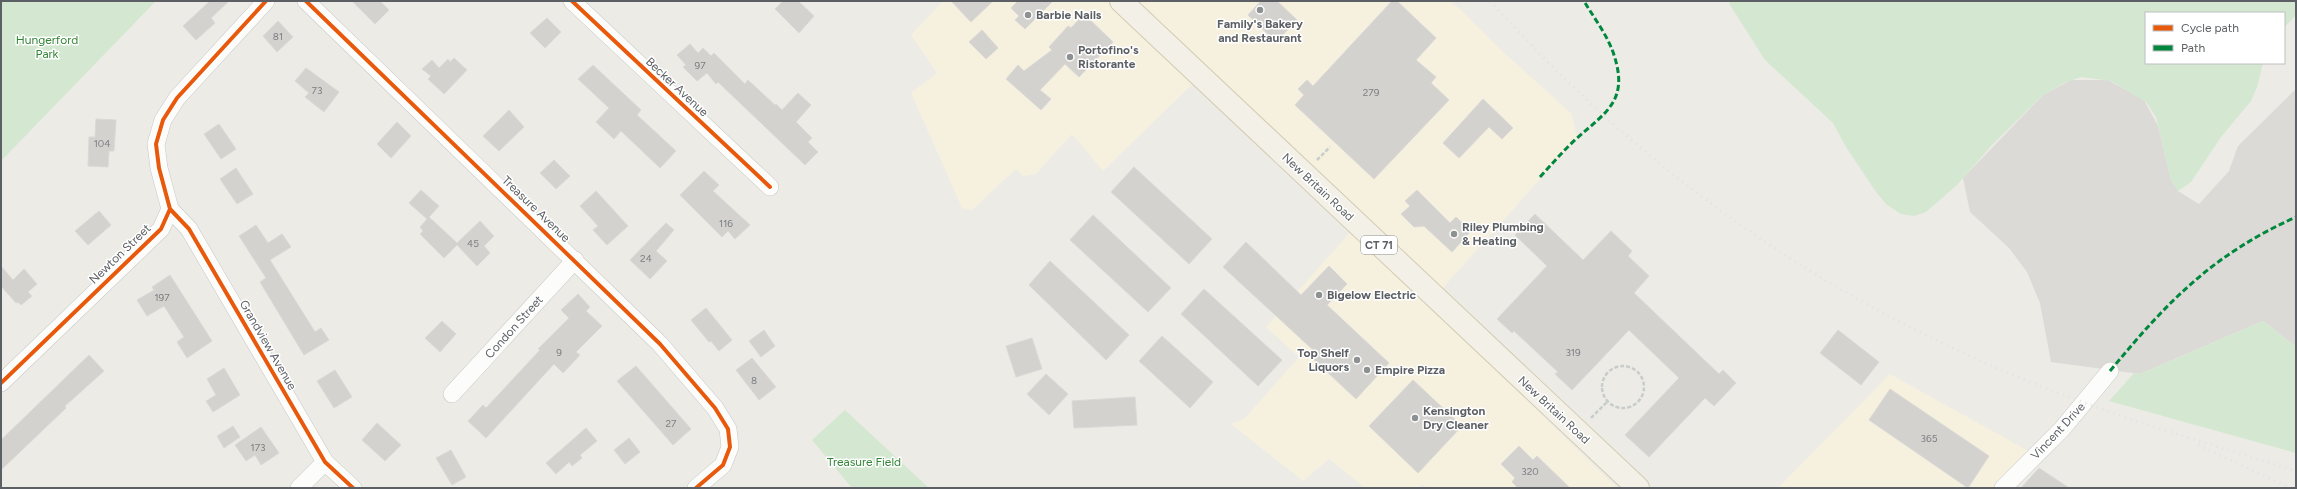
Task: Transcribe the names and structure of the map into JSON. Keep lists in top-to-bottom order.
{
  "streets": {
    "main road": ["New Britain Road", "CT 71"],
    "street": [
      "Becker Avenue",
      "Treasure Avenue",
      "Newton Street",
      "Condon Street",
      "Grandview Avenue",
      "Vincent Drive"
    ]
  },
  "crossings": [
    ["Treasure Avenue", "Condon Street"],
    ["Newton Street", "Grandview Avenue"]
  ],
  "parks": ["Hungerford Park", "Treasure Field"],
  "places": [
    "Family's Bakery and Restaurant",
    "Barbie Nails",
    "Portofino's Ristorante",
    "Riley Plumbing & Heating",
    "Bigelow Electric",
    "Top Shelf Liquors",
    "Empire Pizza",
    "Kensington Dry Cleaner"
  ],
  "house_numbers": [
    "81",
    "97",
    "73",
    "279",
    "104",
    "116",
    "45",
    "24",
    "197",
    "9",
    "319",
    "8",
    "27",
    "365",
    "173",
    "320"
  ],
  "legend": ["Cycle path", "Path"]
}
